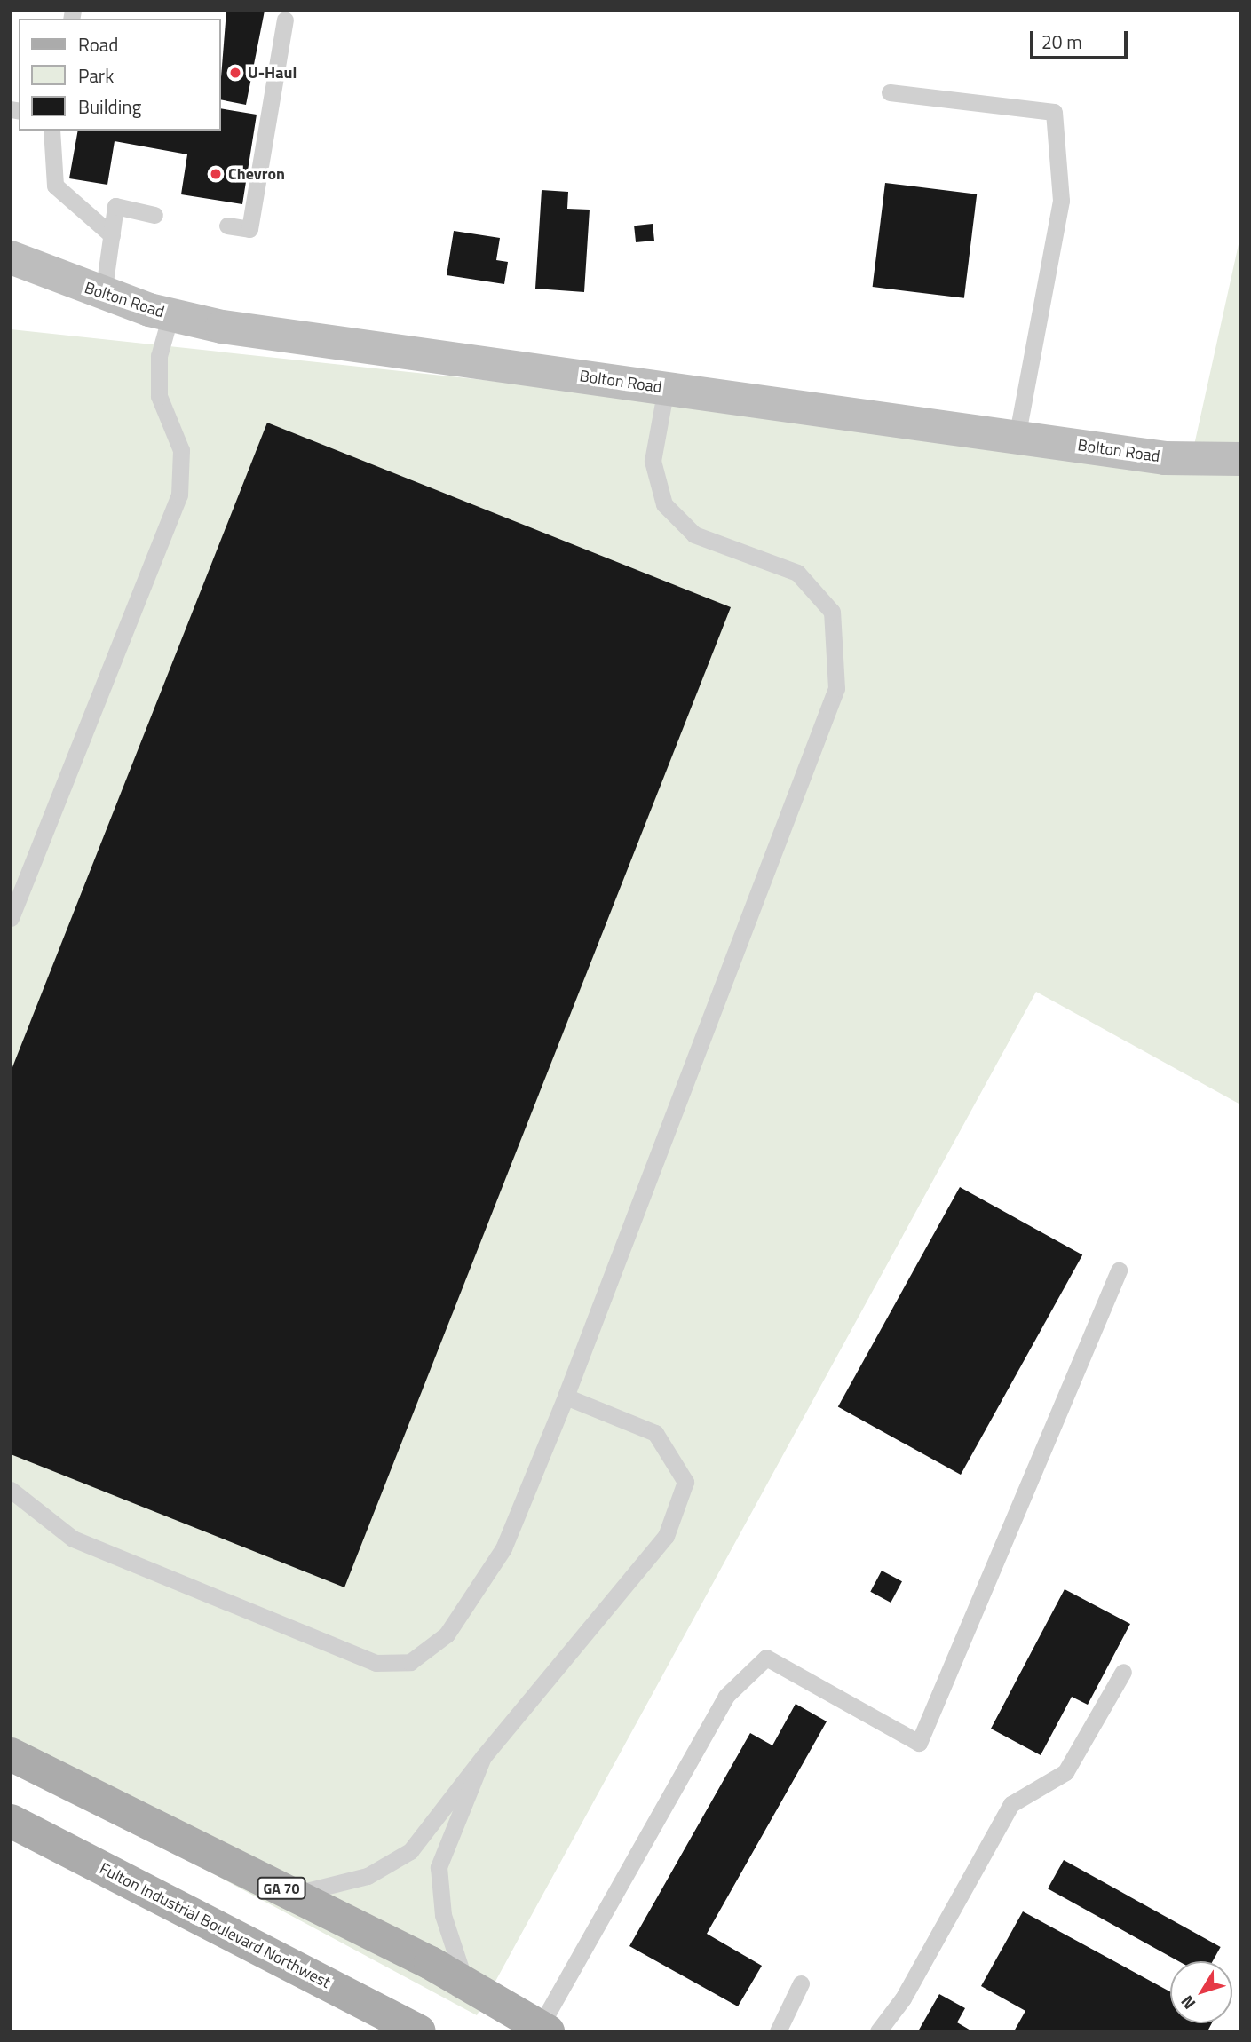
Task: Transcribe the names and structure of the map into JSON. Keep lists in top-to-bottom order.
{
  "streets": {
    "main road": ["GA 70", "Fulton Industrial Boulevard Northwest"],
    "street": ["Bolton Road"]
  },
  "places": ["U-Haul", "Chevron"],
  "legend": ["Road", "Park", "Building"],
  "scale_bar": "20 m",
  "north": "bottom left"
}
